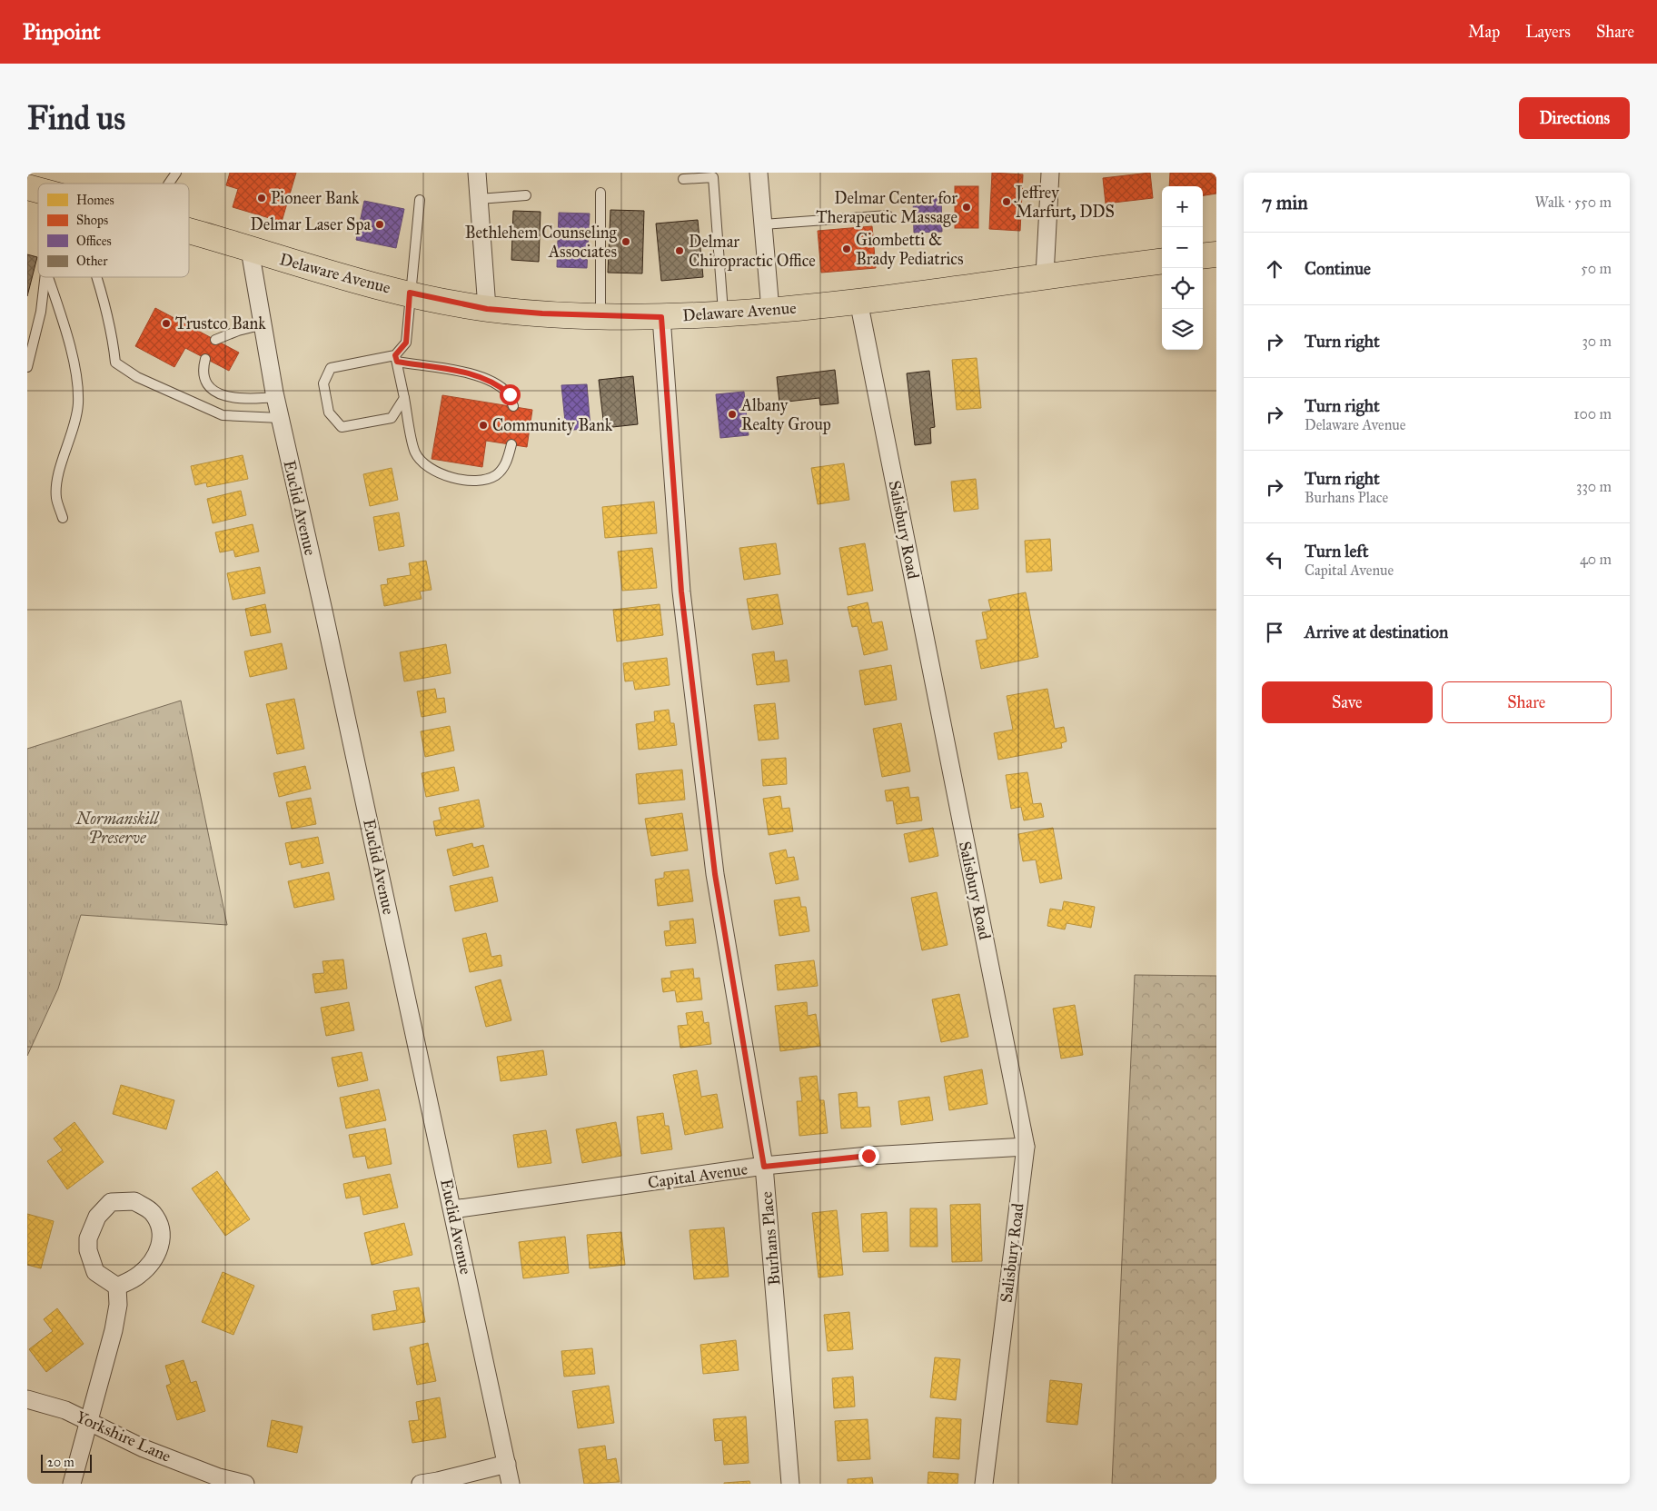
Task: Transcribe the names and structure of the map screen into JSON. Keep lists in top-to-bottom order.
{
  "streets": {
    "main road": ["Delaware Avenue"],
    "street": [
      "Euclid Avenue",
      "Salisbury Road",
      "Capital Avenue",
      "Burhans Place",
      "Yorkshire Lane"
    ]
  },
  "crossings": [
    ["Delaware Avenue", "Euclid Avenue"],
    ["Delaware Avenue", "Salisbury Road"],
    ["Delaware Avenue", "Burhans Place"],
    ["Euclid Avenue", "Capital Avenue"],
    ["Salisbury Road", "Capital Avenue"],
    ["Capital Avenue", "Burhans Place"]
  ],
  "parks": ["Normanskill Preserve"],
  "places": [
    "Pioneer Bank",
    "Jeffrey Marfurt, DDS",
    "Delmar Center for Therapeutic Massage",
    "Delmar Laser Spa",
    "Bethlehem Counseling Associates",
    "Giombetti & Brady Pediatrics",
    "Delmar Chiropractic Office",
    "Trustco Bank",
    "Albany Realty Group",
    "Community Bank"
  ],
  "legend": [
    "Homes",
    "Shops",
    "Offices",
    "Other"
  ],
  "scale_bar": "20 m",
  "page": {
    "header": "Pinpoint",
    "nav": ["Map", "Layers", "Share"],
    "buttons": [
      "Directions",
      ["Save", "Share"]
    ],
    "title": "Find us",
    "heading": ["7 min", "Walk · 550 m"],
    "map_buttons": ["+", "−"],
    "list": [
      ["Continue", "50 m"],
      ["Turn right", "30 m"],
      ["Turn right", "Delaware Avenue", "100 m"],
      ["Turn right", "Burhans Place", "330 m"],
      ["Turn left", "Capital Avenue", "40 m"],
      "Arrive at destination"
    ],
    "scale": "20 m"
  }
}
